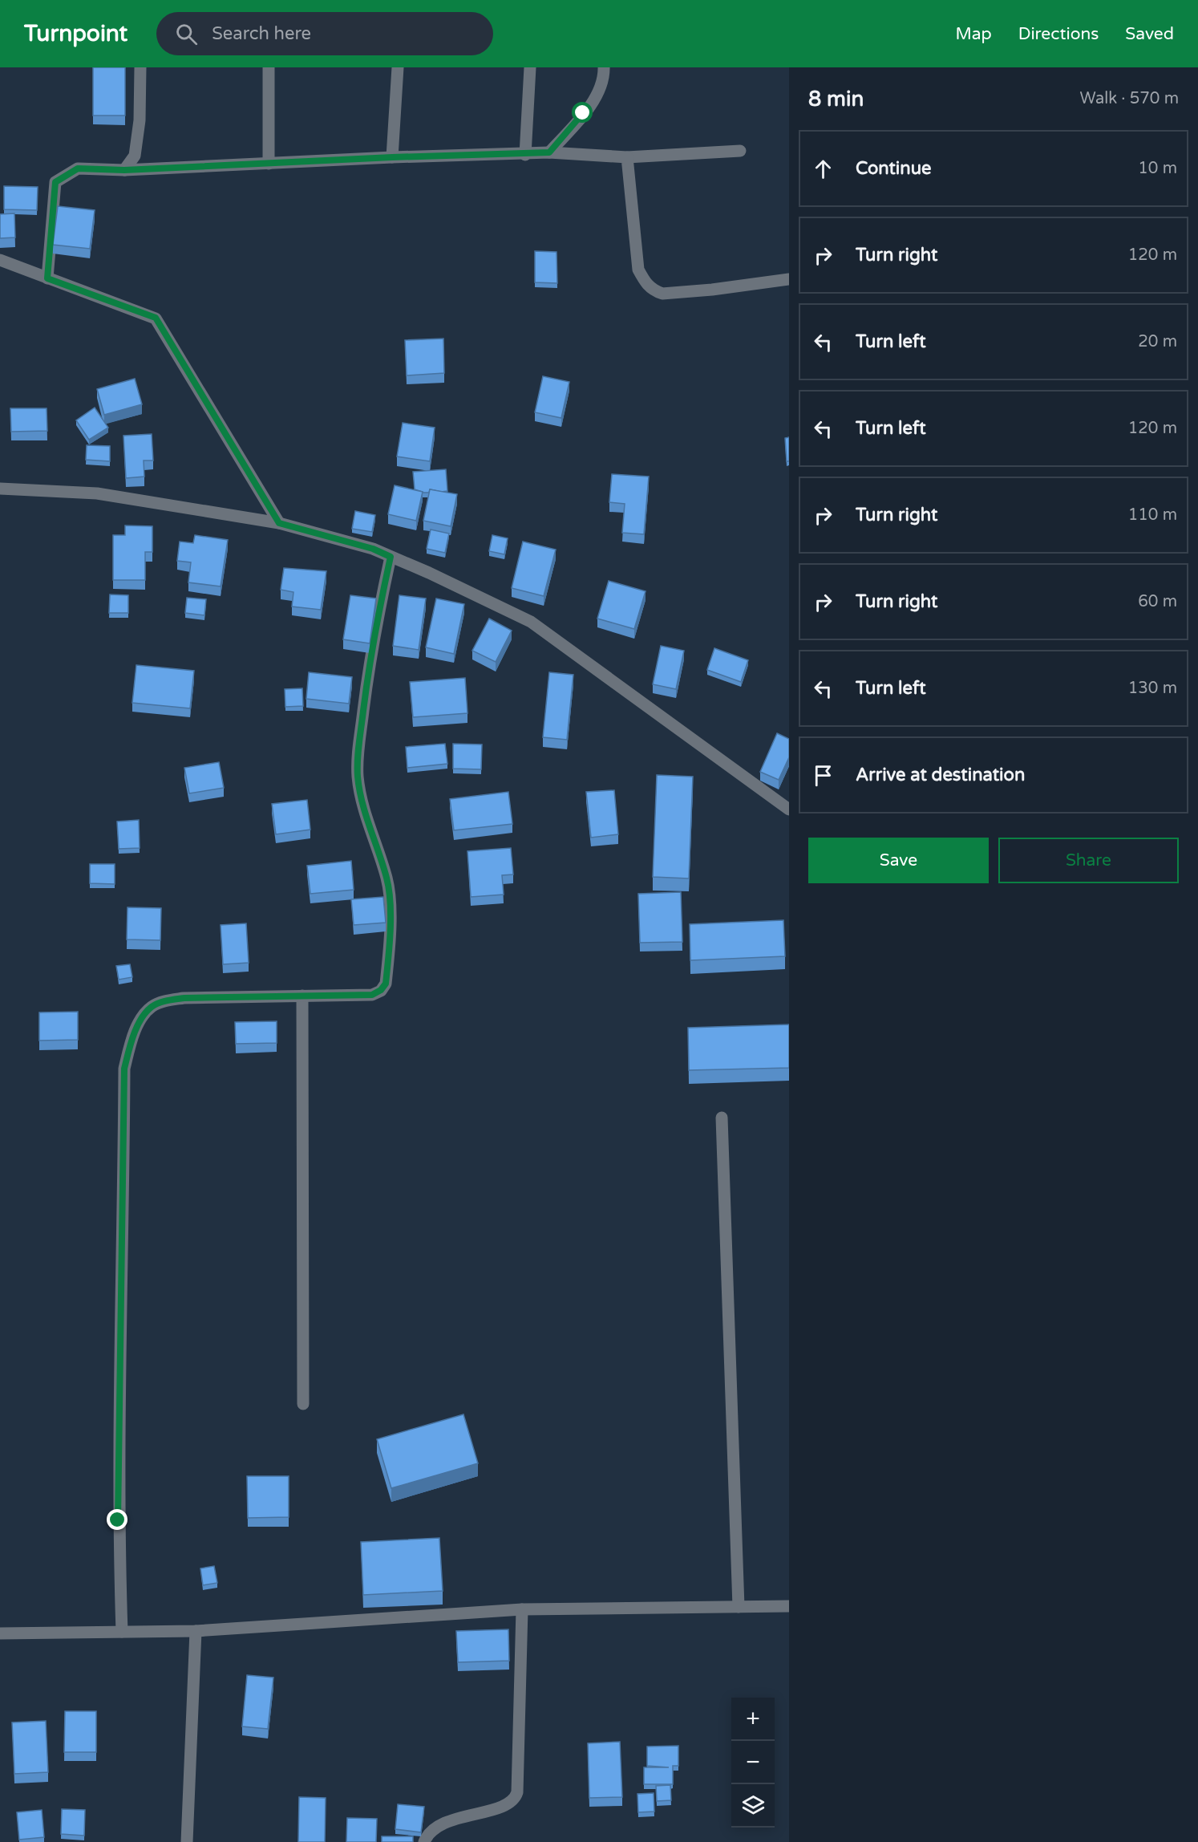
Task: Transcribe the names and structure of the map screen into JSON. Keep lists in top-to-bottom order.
{
  "page": {
    "header": "Turnpoint",
    "search": "Search here",
    "nav": ["Map", "Directions", "Saved"],
    "heading": ["8 min", "Walk · 570 m"],
    "list": [
      ["Continue", "10 m"],
      ["Turn right", "120 m"],
      ["Turn left", "20 m"],
      ["Turn left", "120 m"],
      ["Turn right", "110 m"],
      ["Turn right", "60 m"],
      ["Turn left", "130 m"],
      "Arrive at destination"
    ],
    "buttons": ["Save", "Share"],
    "map_buttons": ["+", "−"]
  }
}
